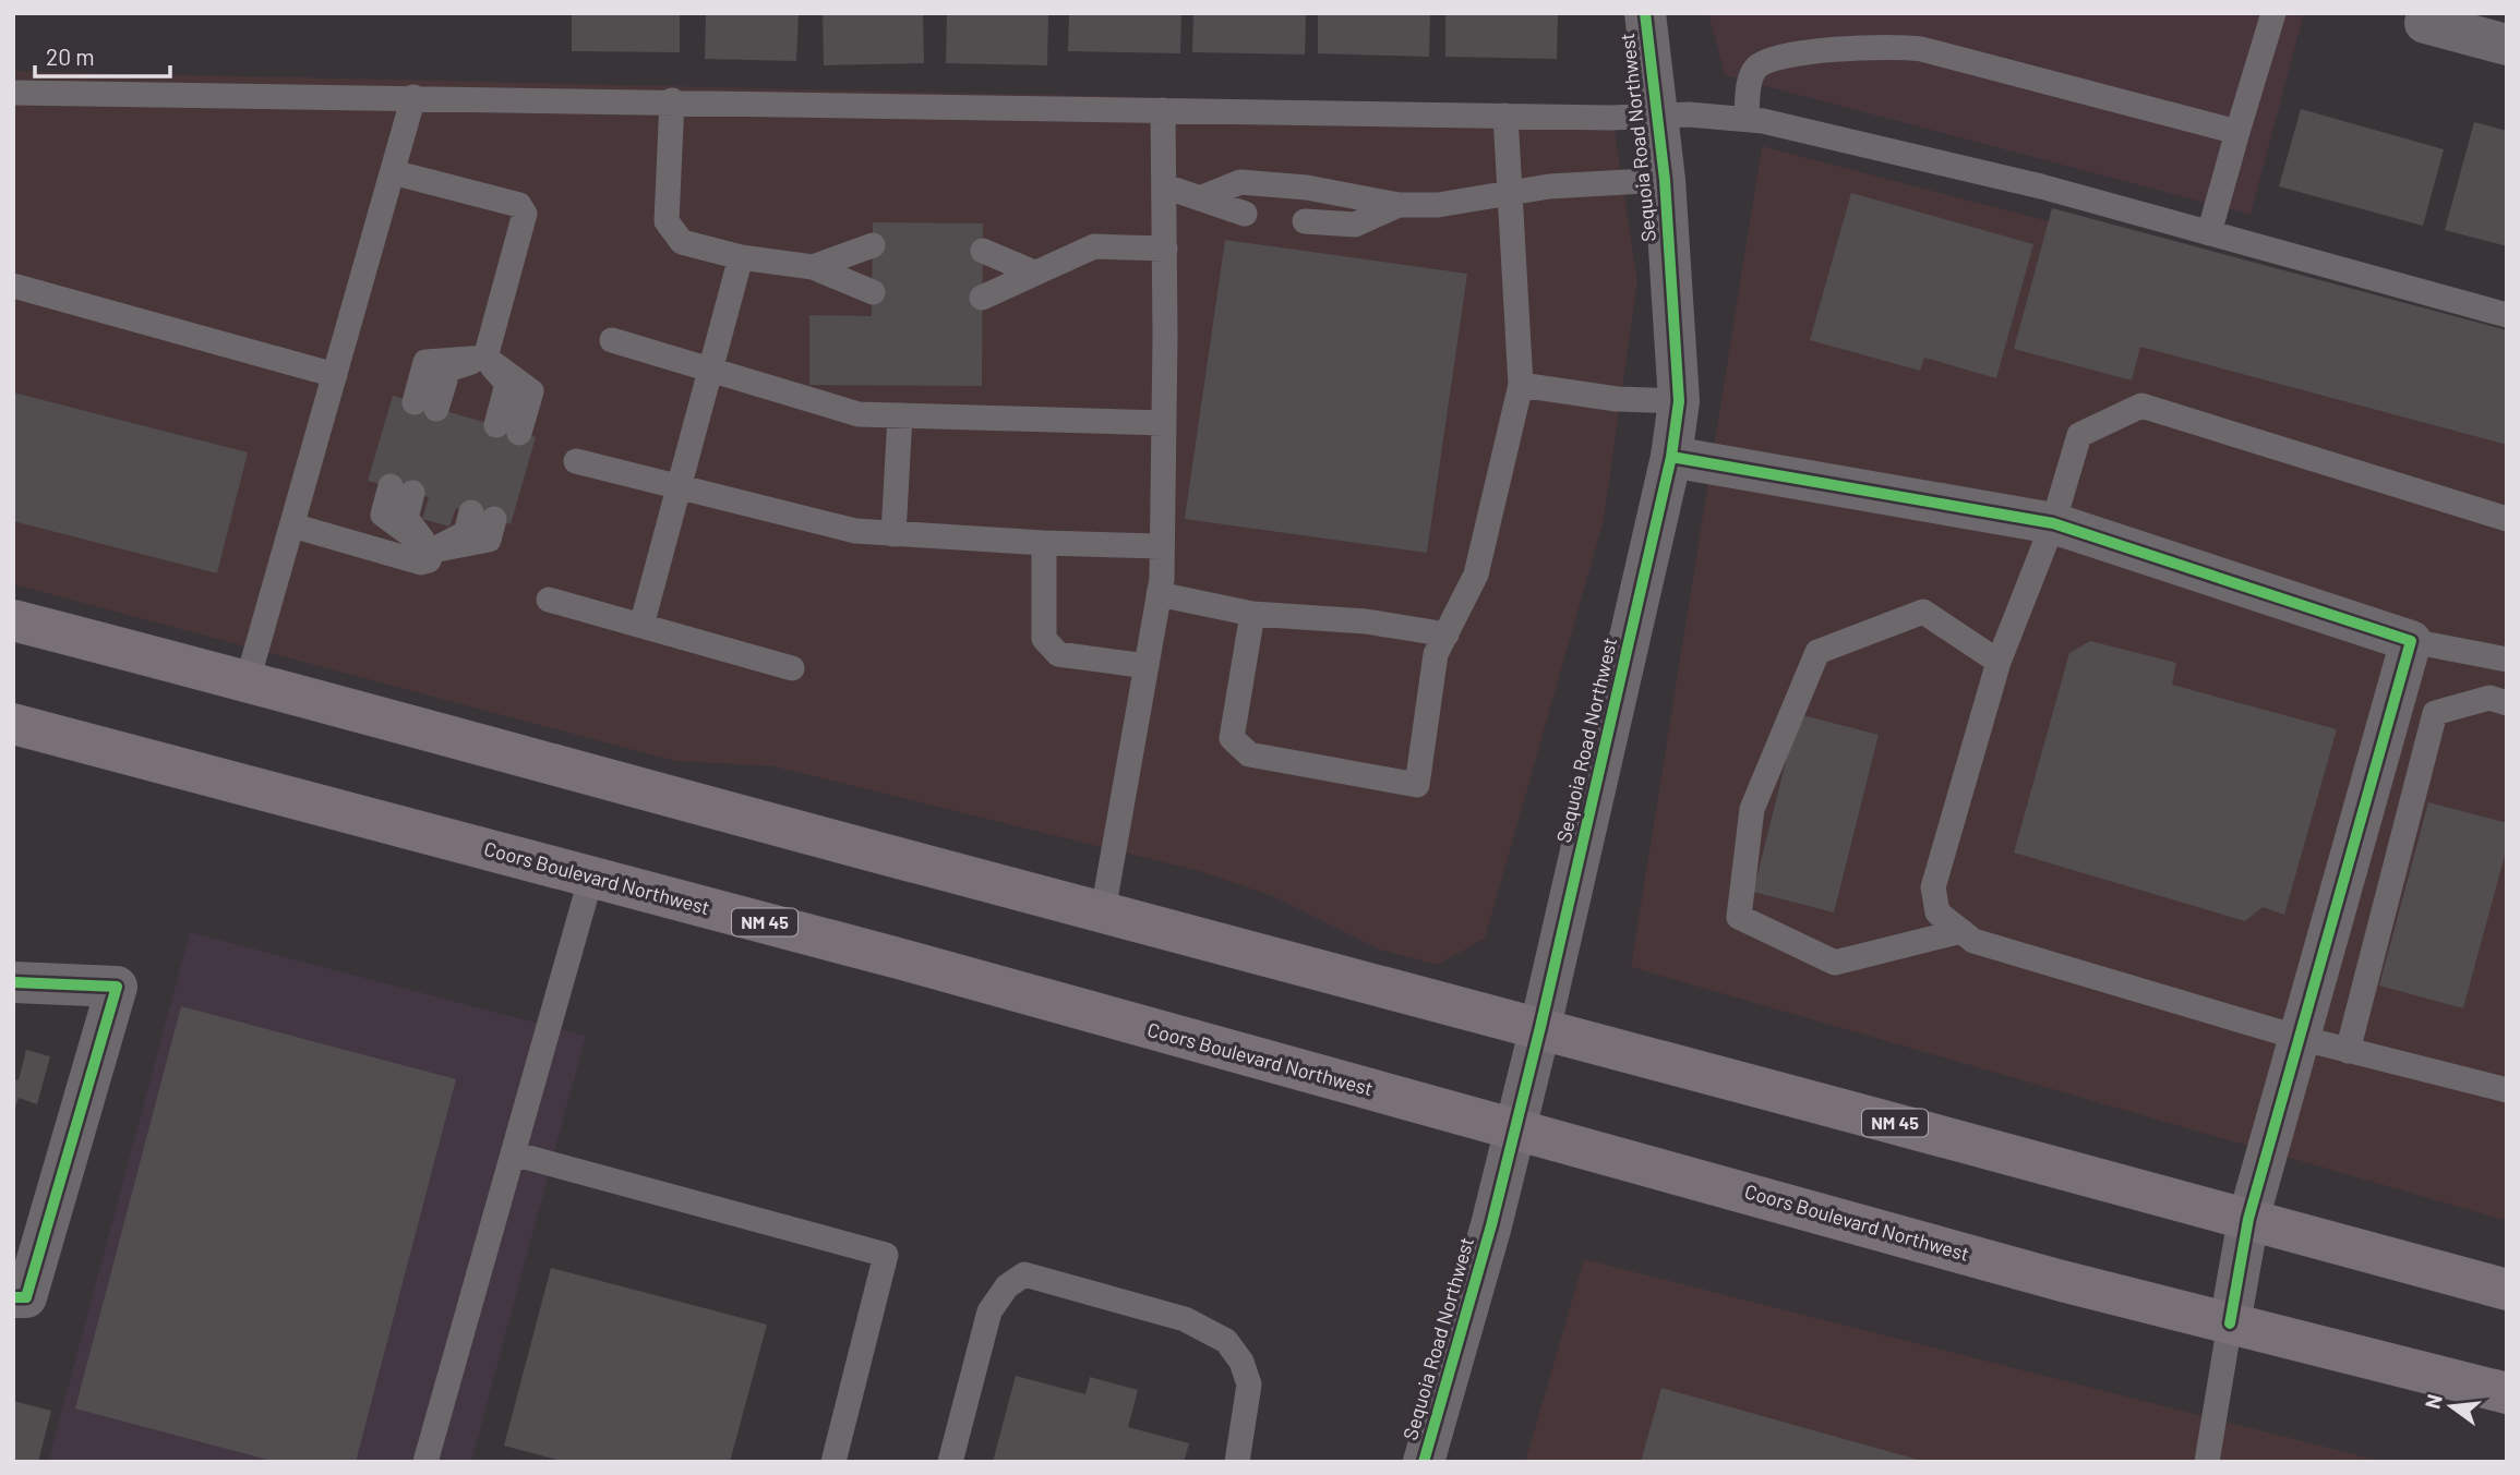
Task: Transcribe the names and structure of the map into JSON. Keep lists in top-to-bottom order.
{
  "streets": {
    "main road": ["Coors Boulevard Northwest", "NM 45"],
    "street": ["Sequoia Road Northwest"]
  },
  "crossings": [
    ["Sequoia Road Northwest", "Coors Boulevard Northwest"],
    ["Sequoia Road Northwest", "NM 45"]
  ],
  "scale_bar": "20 m",
  "north": "left"
}
